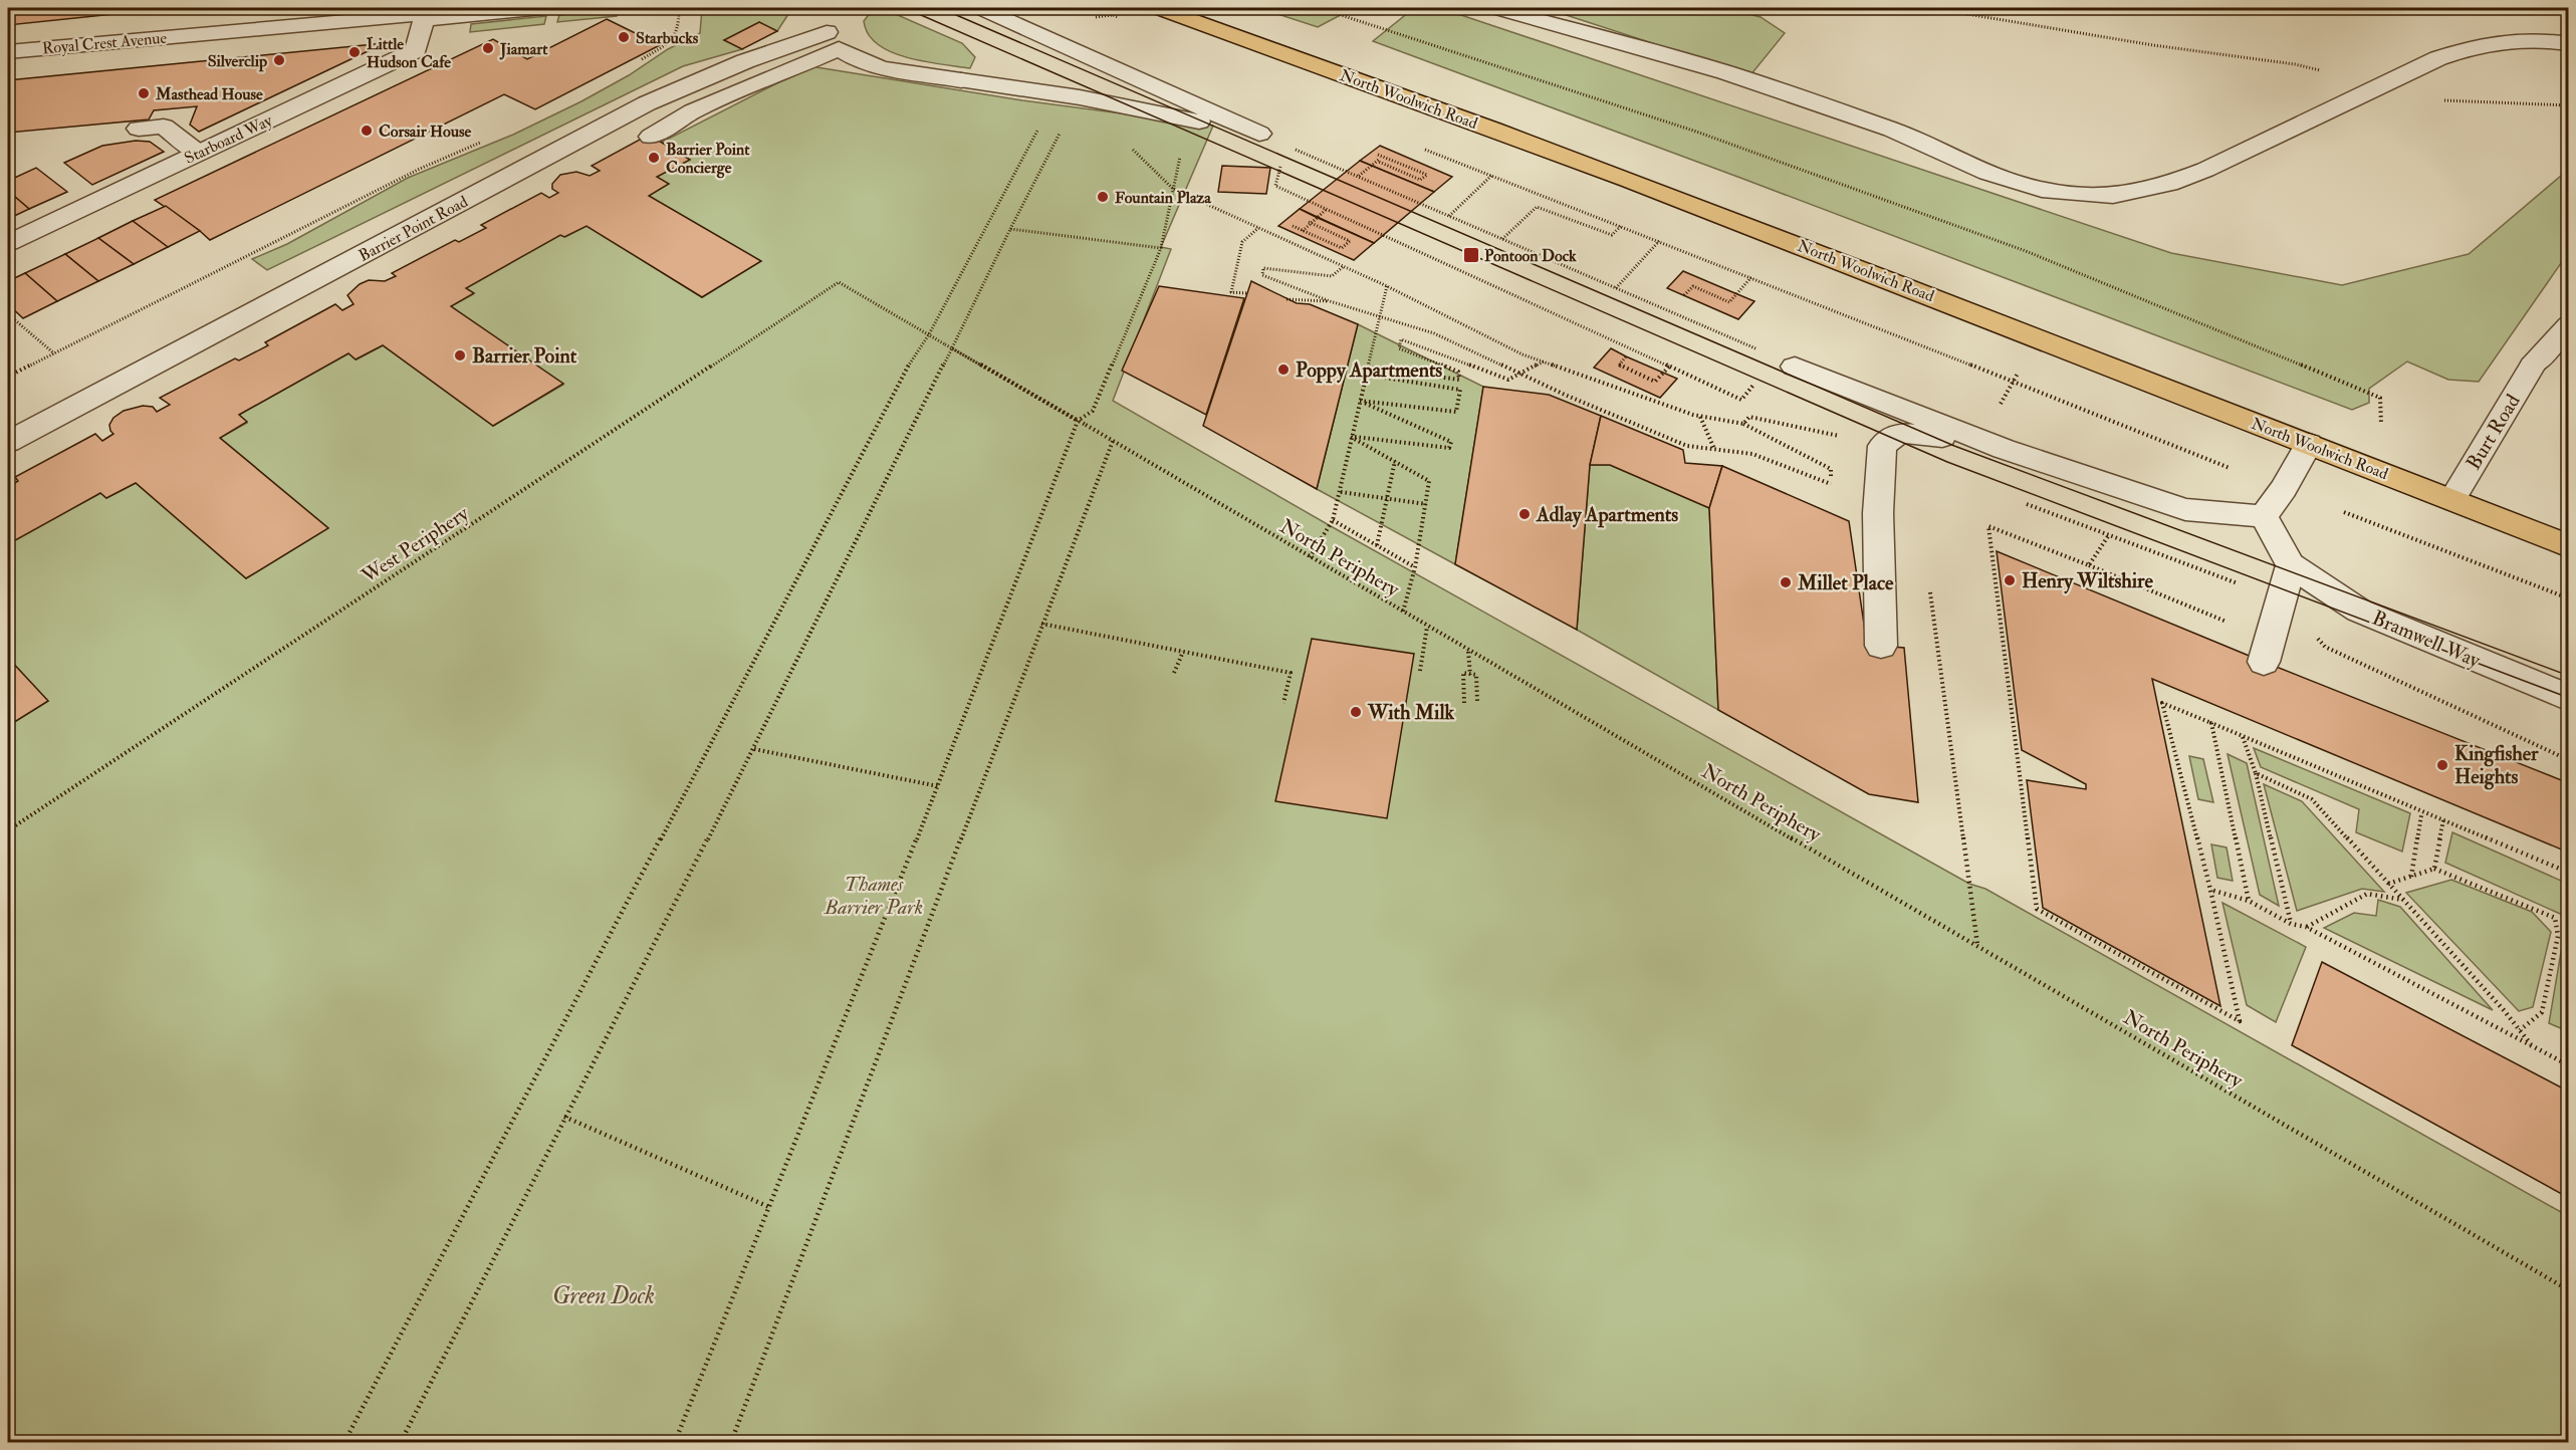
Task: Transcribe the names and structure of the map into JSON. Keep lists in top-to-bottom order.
{
  "streets": {
    "main road": ["North Woolwich Road"],
    "street": [
      "Royal Crest Avenue",
      "Starboard Way",
      "Barrier Point Road",
      "Burt Road",
      "Bramwell Way"
    ],
    "path": ["West Periphery", "North Periphery"]
  },
  "crossings": [
    ["Royal Crest Avenue", "Starboard Way"],
    ["North Woolwich Road", "Burt Road"],
    ["West Periphery", "North Periphery"]
  ],
  "parks": ["Thames Barrier Park", "Green Dock"],
  "places": {
    "other": [
      "Starbucks",
      "Jiamart",
      "Little Hudson Cafe",
      "Silverclip",
      "Masthead House",
      "Corsair House",
      "Barrier Point Concierge",
      "Fountain Plaza",
      "Barrier Point",
      "Poppy Apartments",
      "Adlay Apartments",
      "Henry Wiltshire",
      "Millet Place",
      "With Milk",
      "Kingfisher Heights"
    ],
    "transit": ["Pontoon Dock"]
  }
}
